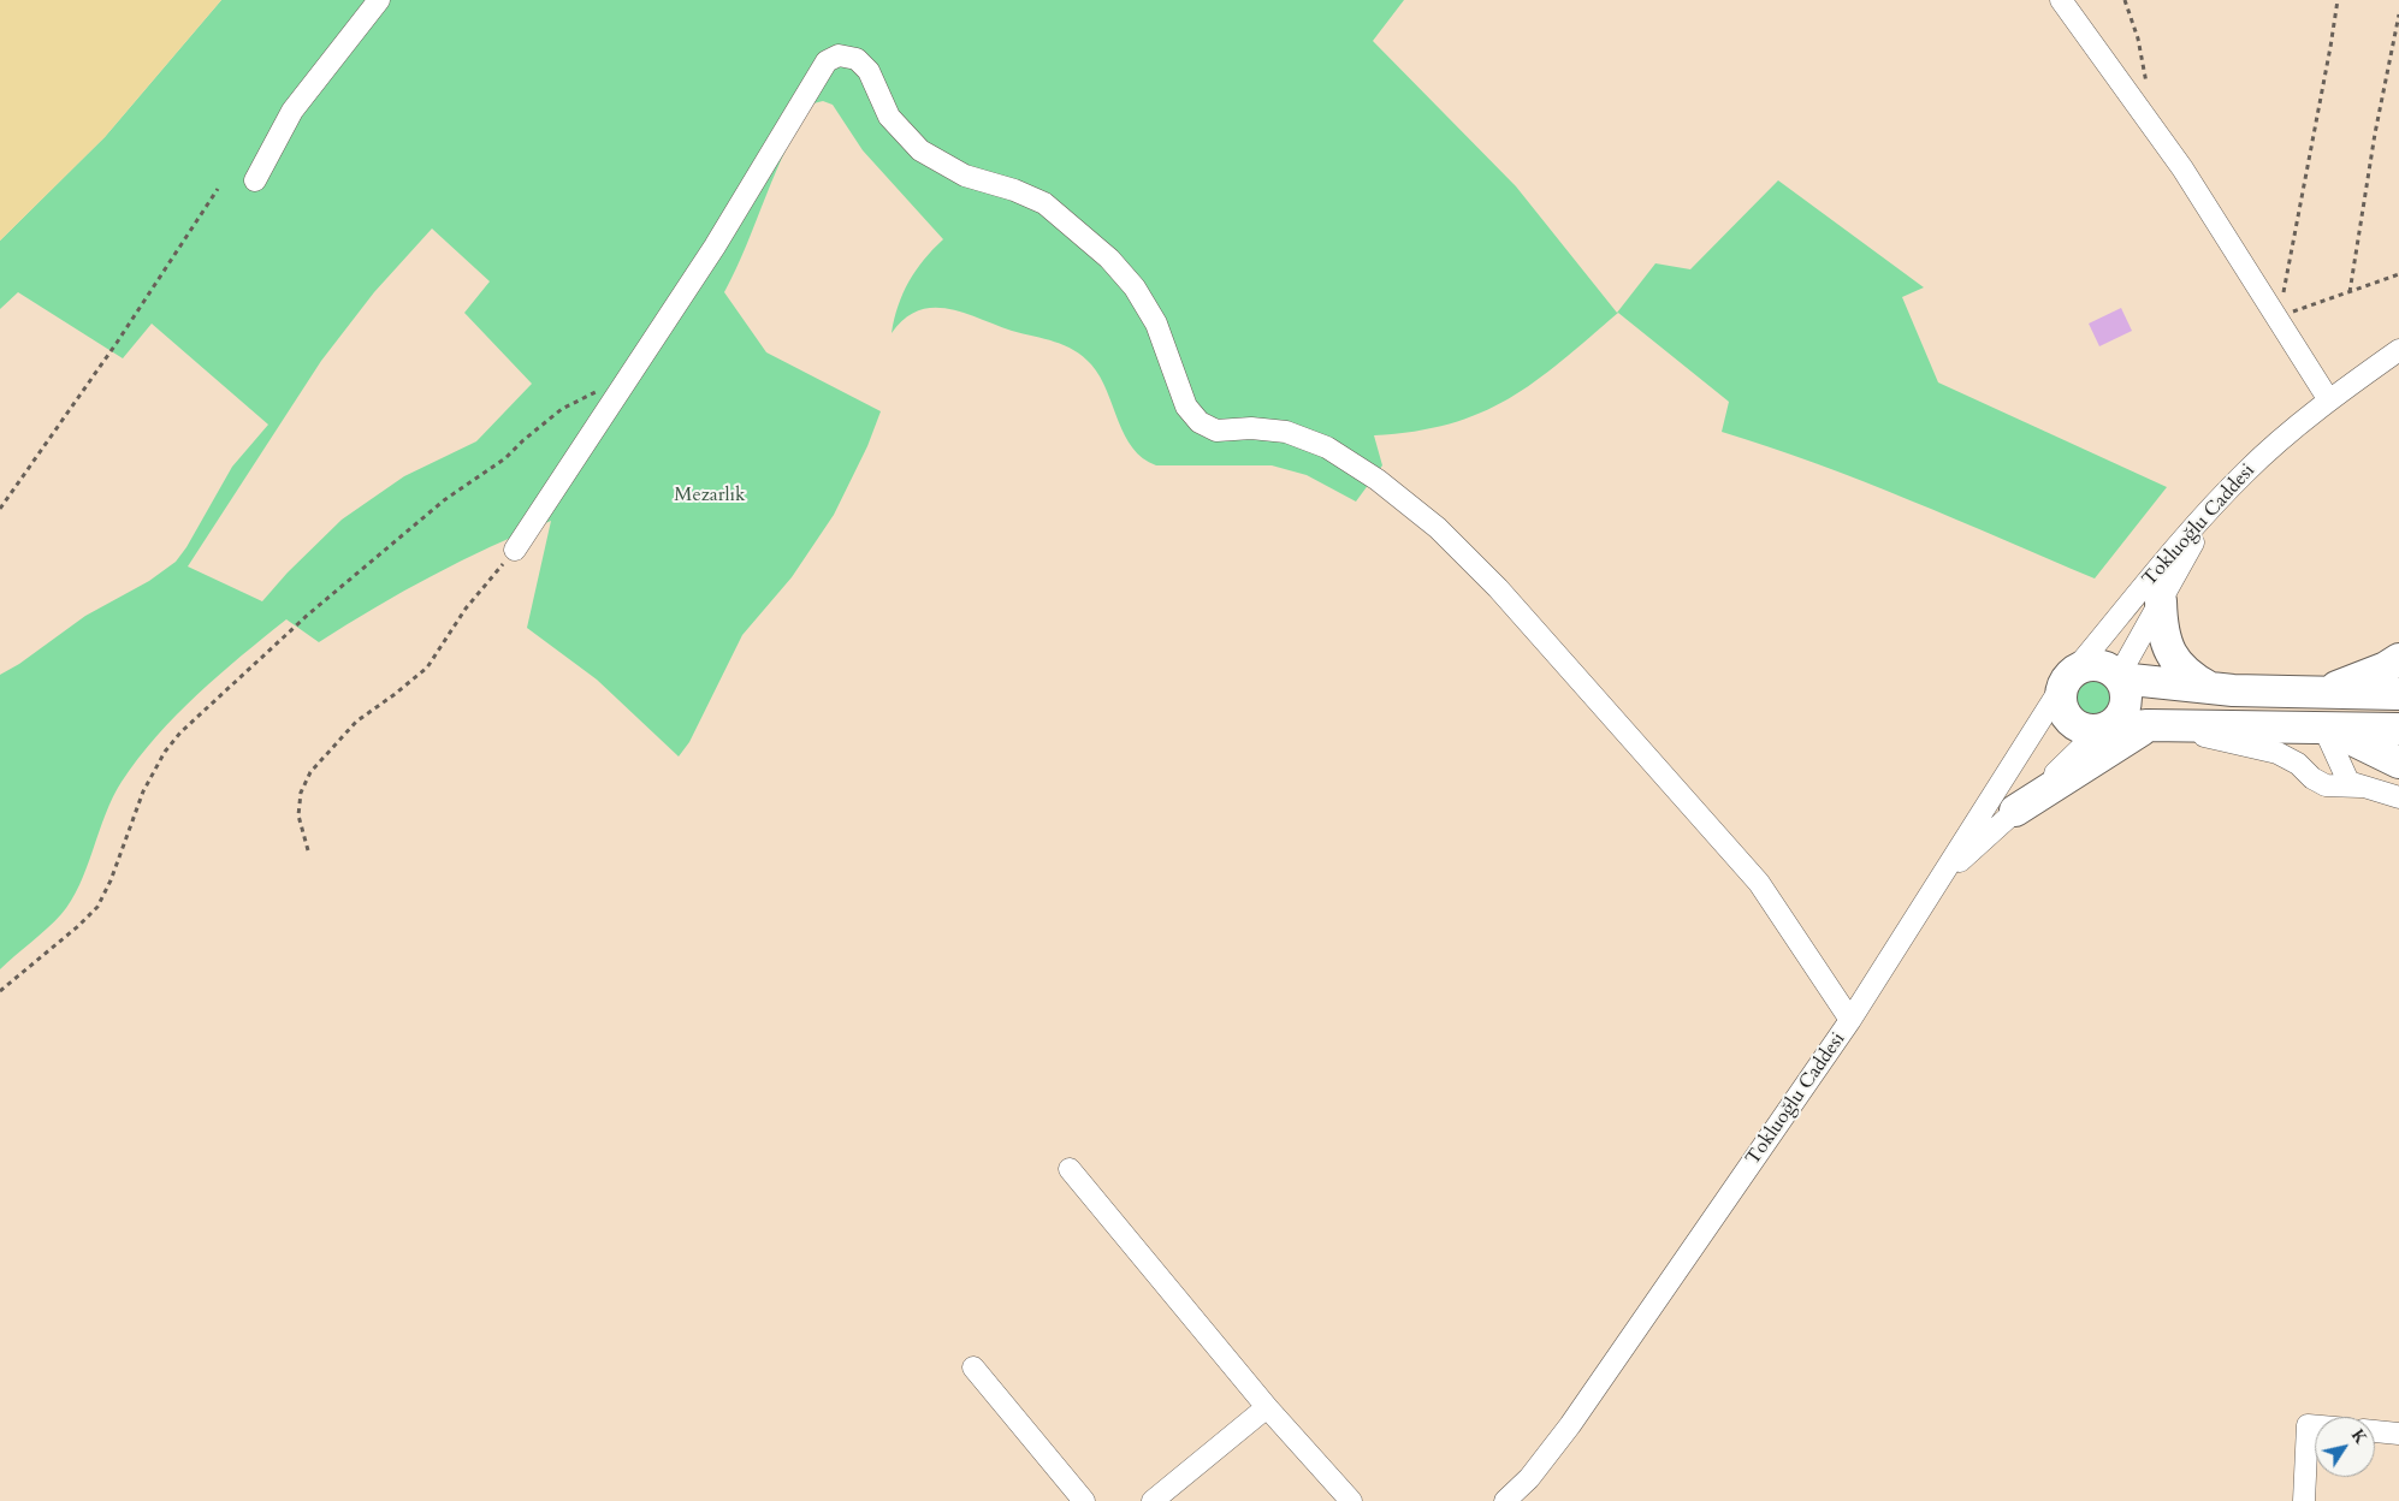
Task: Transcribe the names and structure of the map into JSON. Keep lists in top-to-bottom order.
{
  "streets": {
    "street": ["Tokluoğlu Caddesi"]
  },
  "parks": ["Mezarlık"],
  "north": "top right"
}
